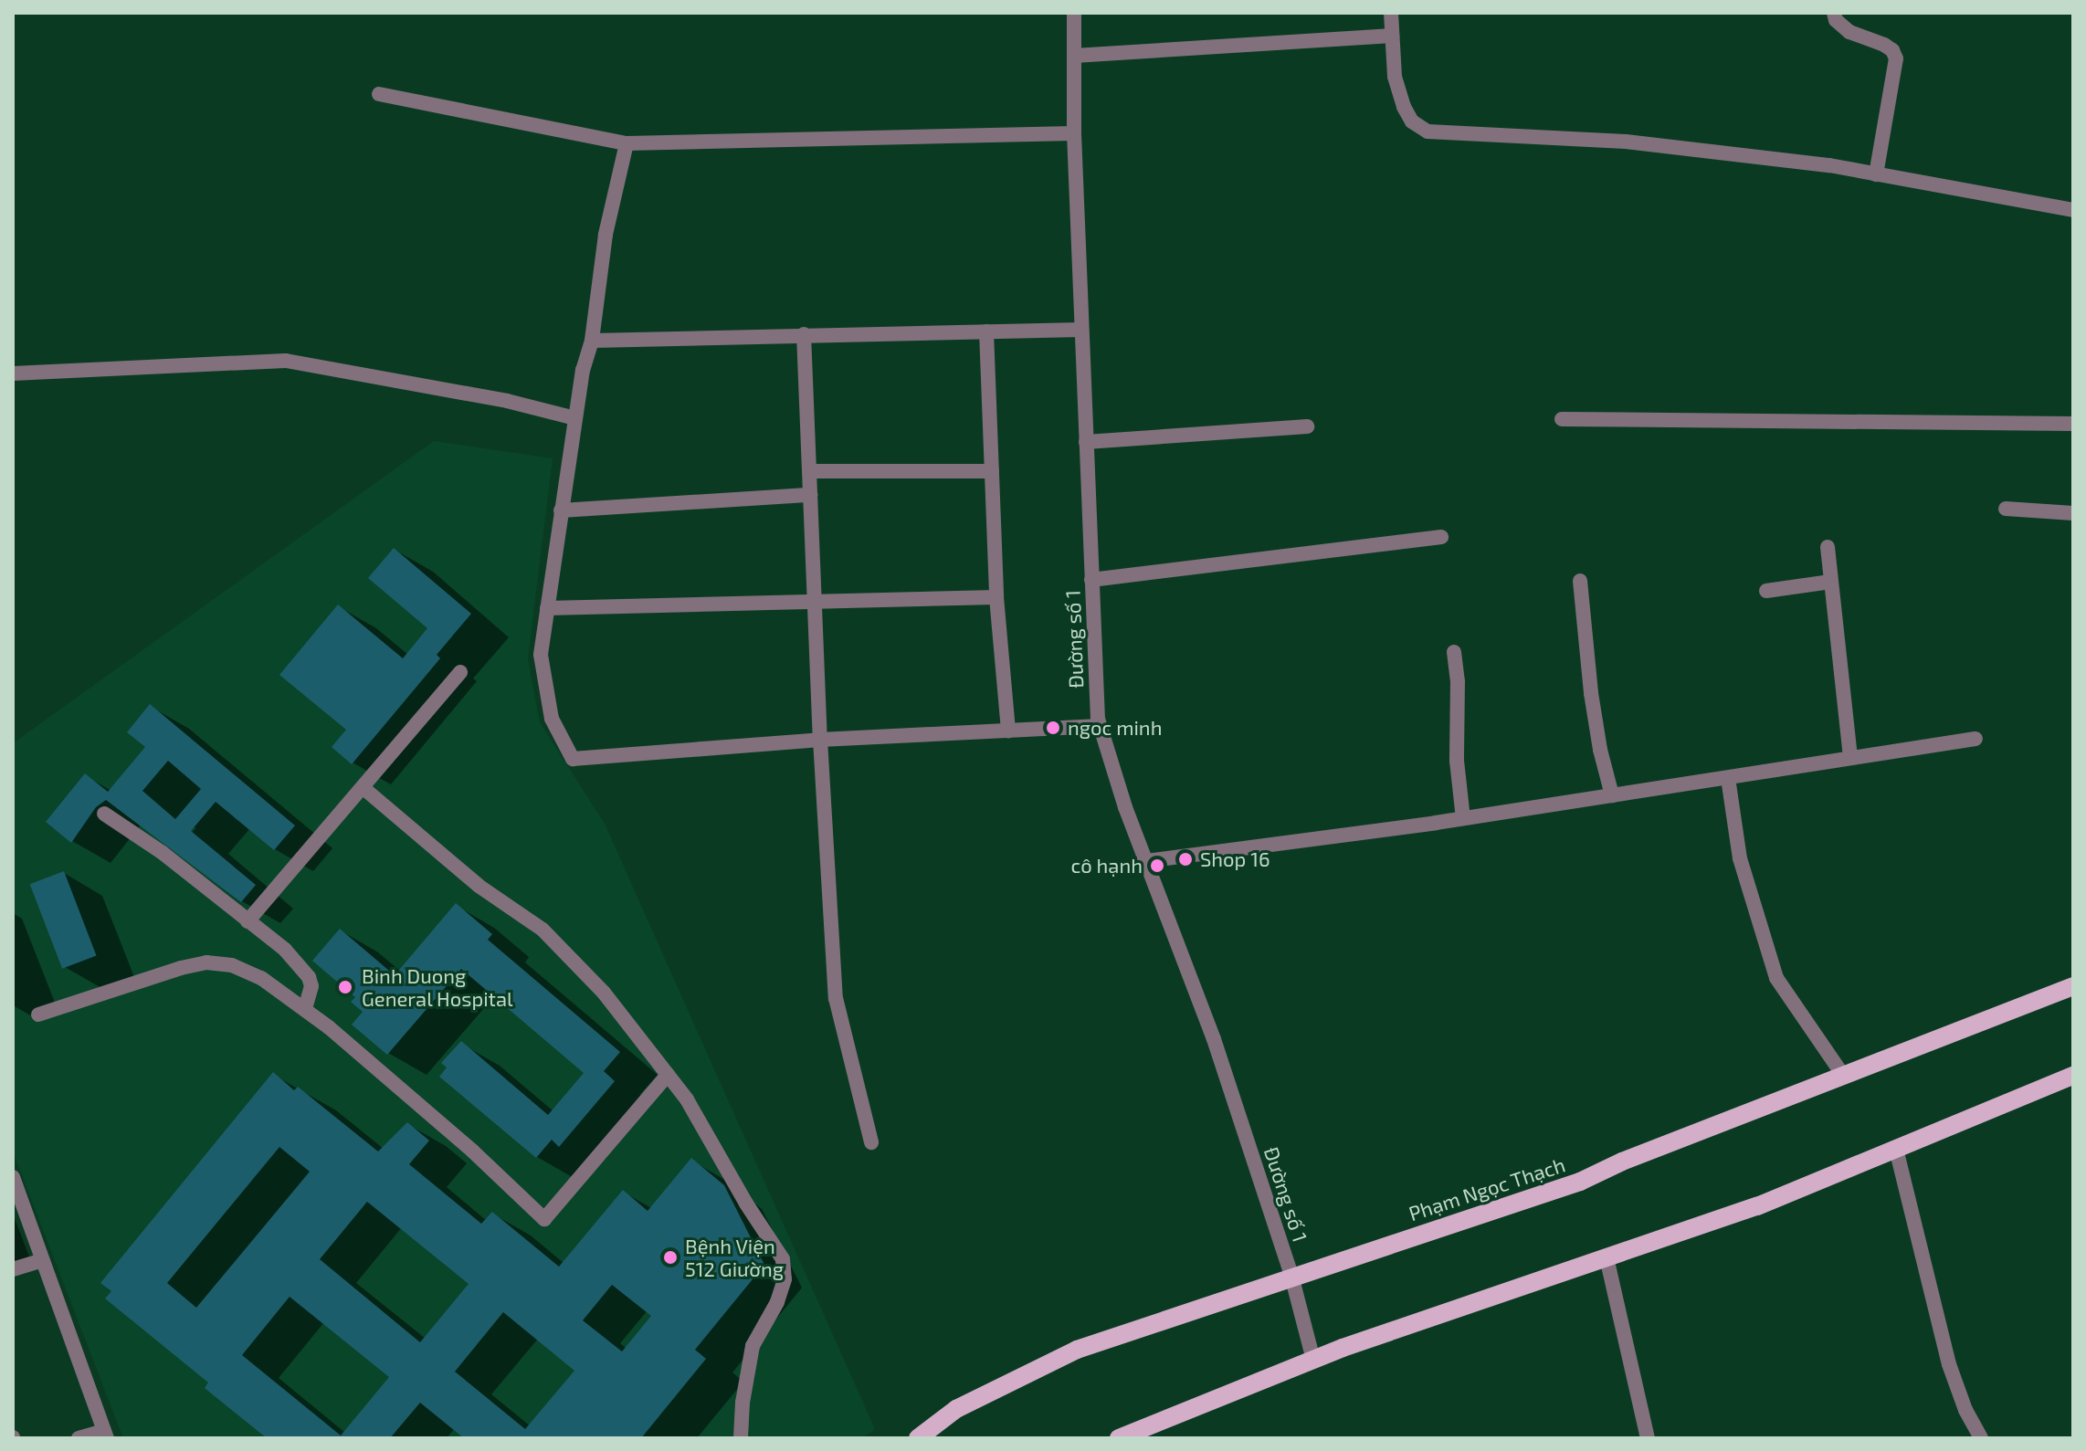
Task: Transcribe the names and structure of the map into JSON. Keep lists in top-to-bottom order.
{
  "streets": {
    "main road": ["Phạm Ngọc Thạch"],
    "street": ["Đường số 1"]
  },
  "crossings": [
    ["Đường số 1", "Phạm Ngọc Thạch"]
  ],
  "places": [
    "ngoc minh",
    "Shop 16",
    "cô hạnh",
    "Binh Duong General Hospital",
    "Bệnh Viện 512 Giường"
  ]
}
